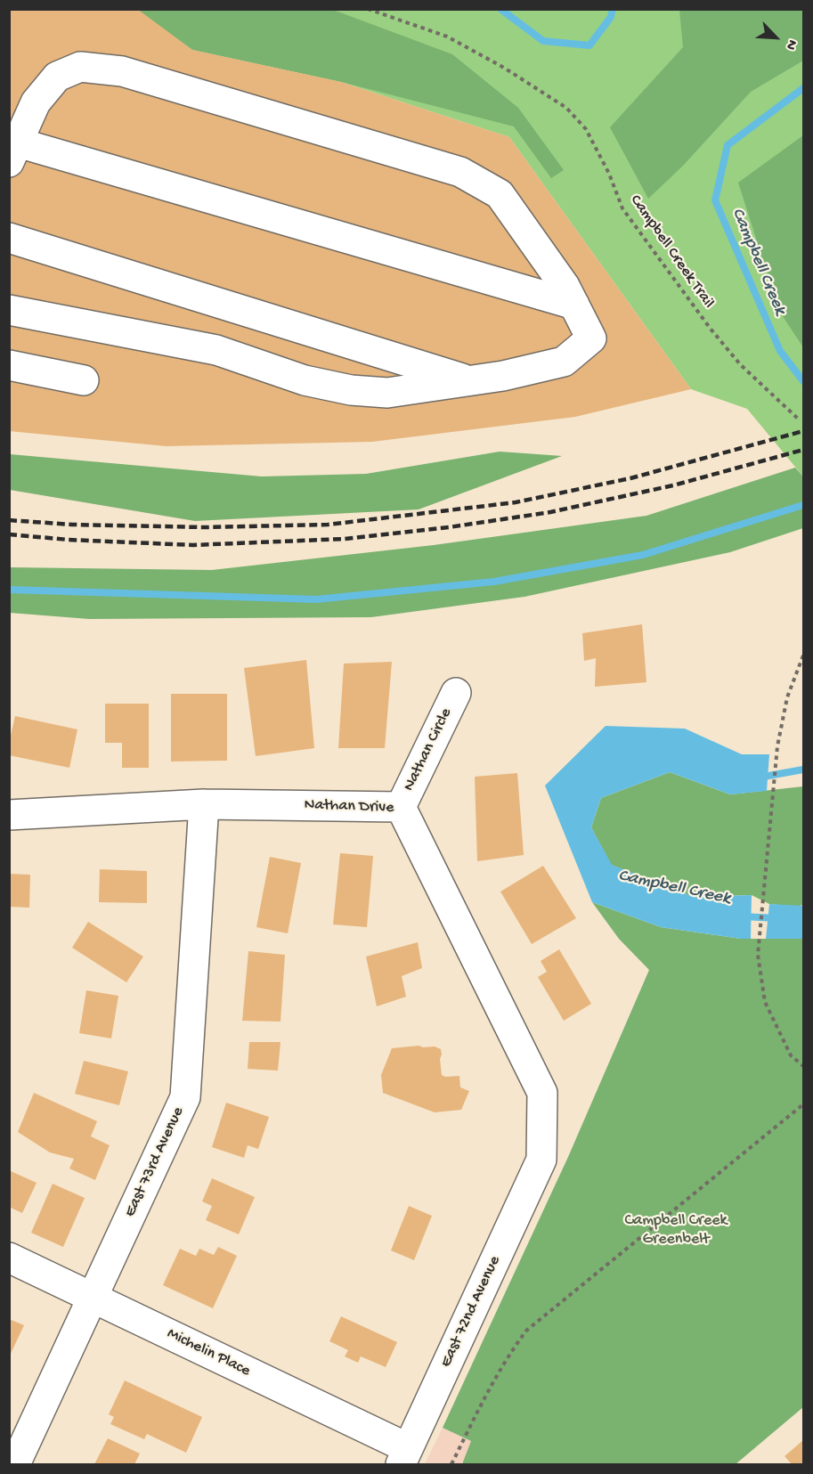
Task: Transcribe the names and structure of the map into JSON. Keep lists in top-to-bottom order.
{
  "streets": {
    "street": [
      "Nathan Circle",
      "Nathan Drive",
      "East 73rd Avenue",
      "East 72nd Avenue",
      "Michelin Place"
    ],
    "path": ["Campbell Creek Trail"]
  },
  "crossings": [
    ["Nathan Circle", "Nathan Drive"],
    ["Nathan Drive", "East 73rd Avenue"],
    ["Nathan Drive", "East 72nd Avenue"],
    ["East 73rd Avenue", "Michelin Place"],
    ["East 72nd Avenue", "Michelin Place"]
  ],
  "water": ["Campbell Creek"],
  "parks": ["Campbell Creek Greenbelt"],
  "north": "bottom right"
}
